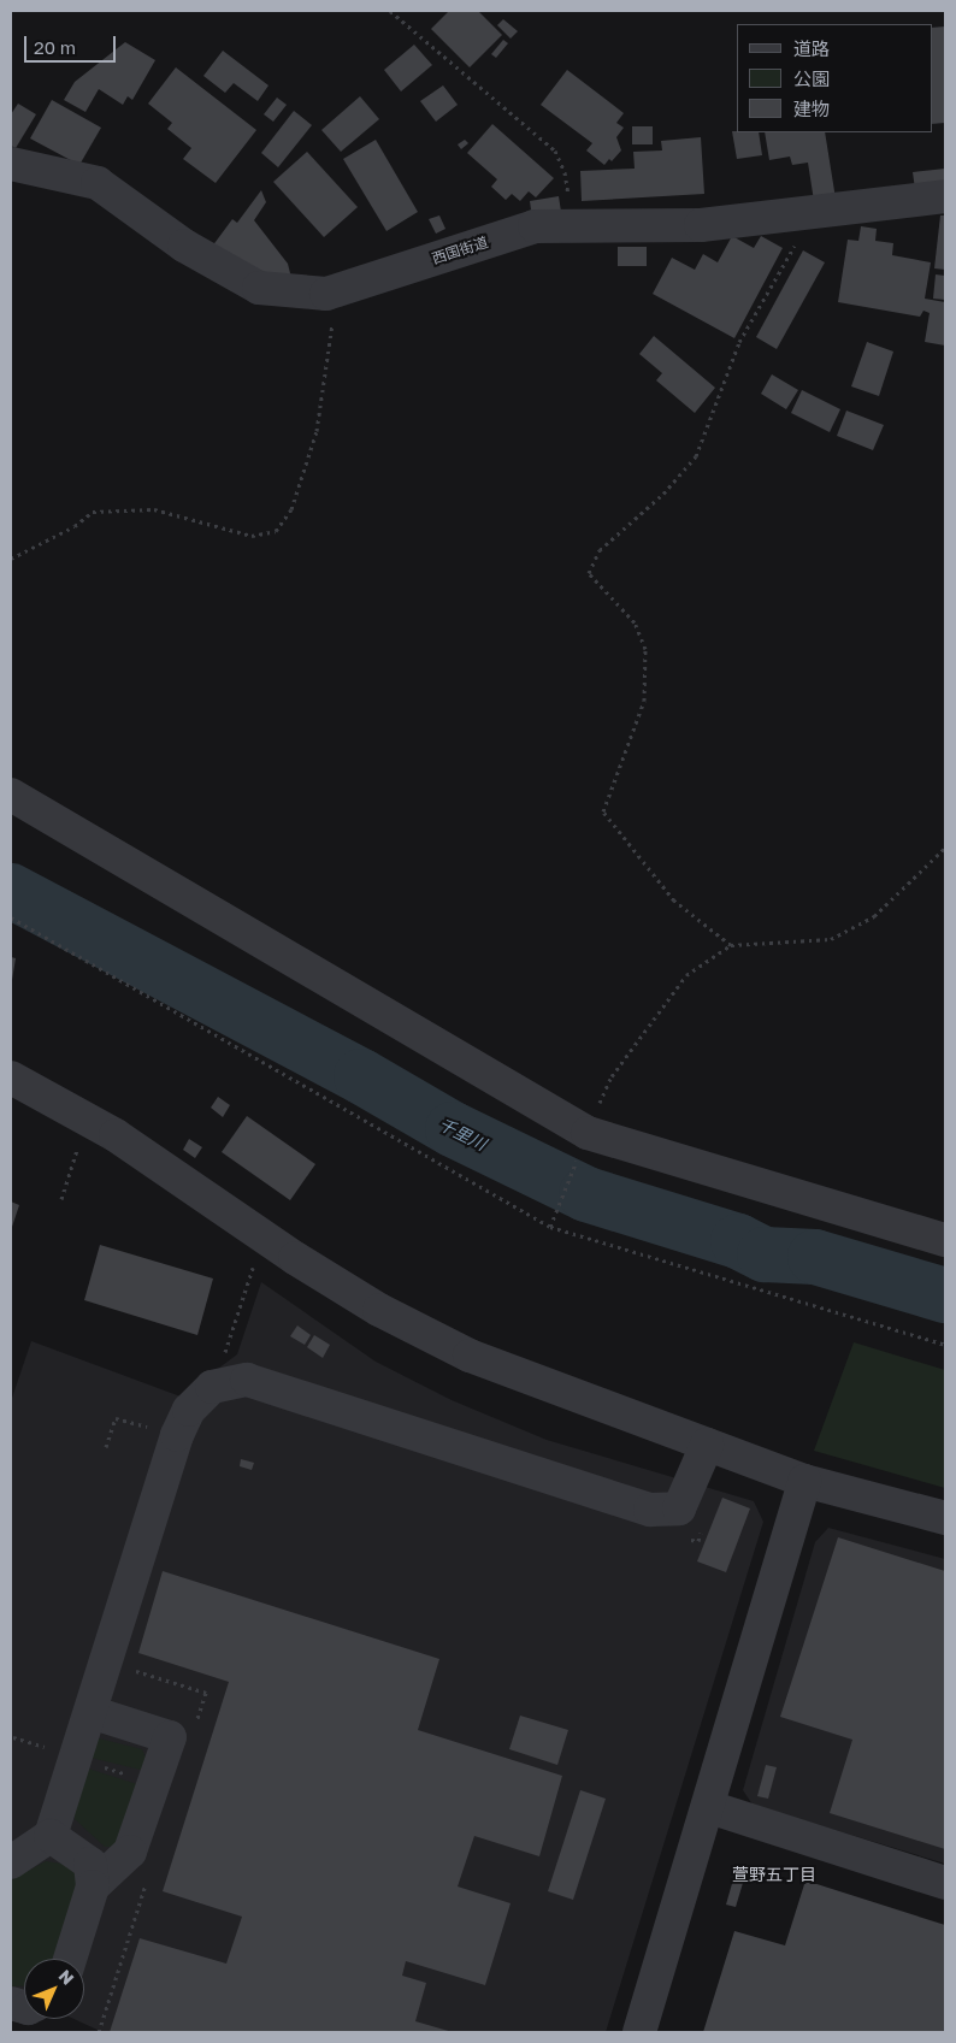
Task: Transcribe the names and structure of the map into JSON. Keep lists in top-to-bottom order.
{
  "streets": {
    "street": ["西国街道"]
  },
  "districts": ["萱野五丁目"],
  "water": ["千里川"],
  "legend": ["道路", "公園", "建物"],
  "scale_bar": "20 m",
  "north": "top right"
}
